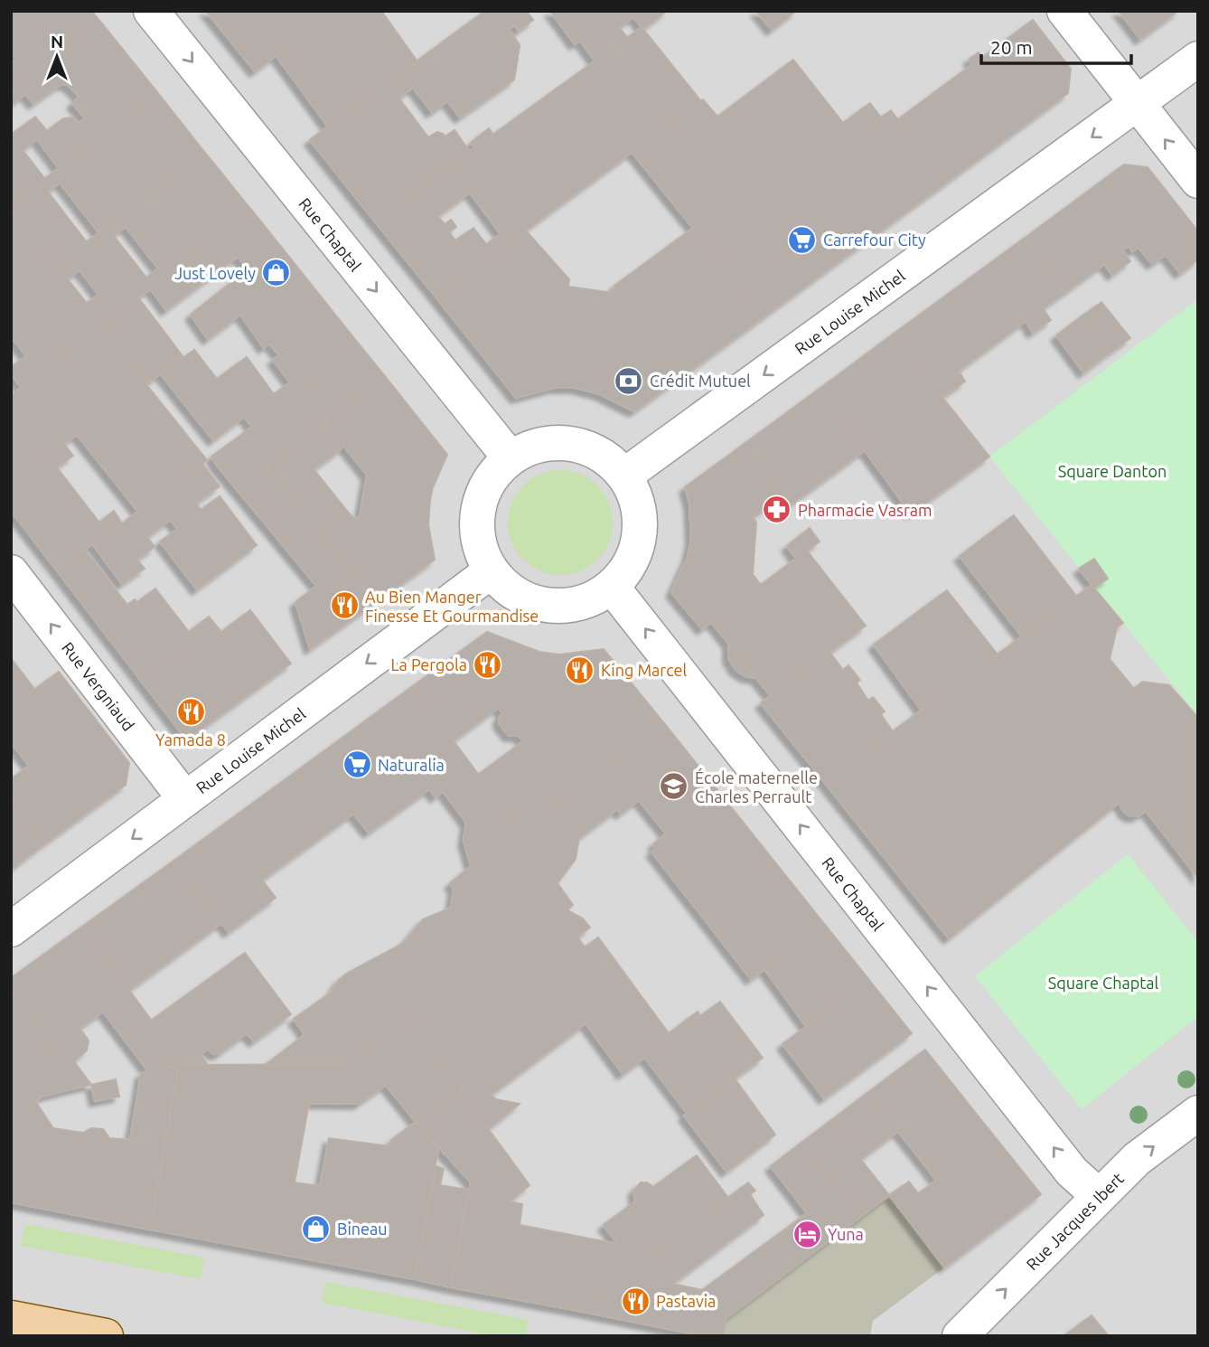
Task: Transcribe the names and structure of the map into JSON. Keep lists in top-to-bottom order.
{
  "streets": {
    "street": [
      "Rue Chaptal",
      "Rue Louise Michel",
      "Rue Vergniaud",
      "Rue Jacques Ibert"
    ]
  },
  "crossings": [
    ["Rue Chaptal", "Rue Louise Michel"],
    ["Rue Chaptal", "Rue Jacques Ibert"],
    ["Rue Louise Michel", "Rue Vergniaud"]
  ],
  "one_way": ["Rue Louise Michel", "Rue Vergniaud", "Rue Jacques Ibert"],
  "parks": ["Square Danton", "Square Chaptal"],
  "places": {
    "supermarket": ["Carrefour City", "Naturalia"],
    "shop": ["Just Lovely", "Bineau"],
    "bank": ["Crédit Mutuel"],
    "pharmacy": ["Pharmacie Vasram"],
    "restaurant": [
      "Au Bien Manger Finesse Et Gourmandise",
      "La Pergola",
      "King Marcel",
      "Yamada 8",
      "Pastavia"
    ],
    "school or university": ["École maternelle Charles Perrault"],
    "hotel": ["Yuna"]
  },
  "scale_bar": "20 m",
  "north": "top"
}
